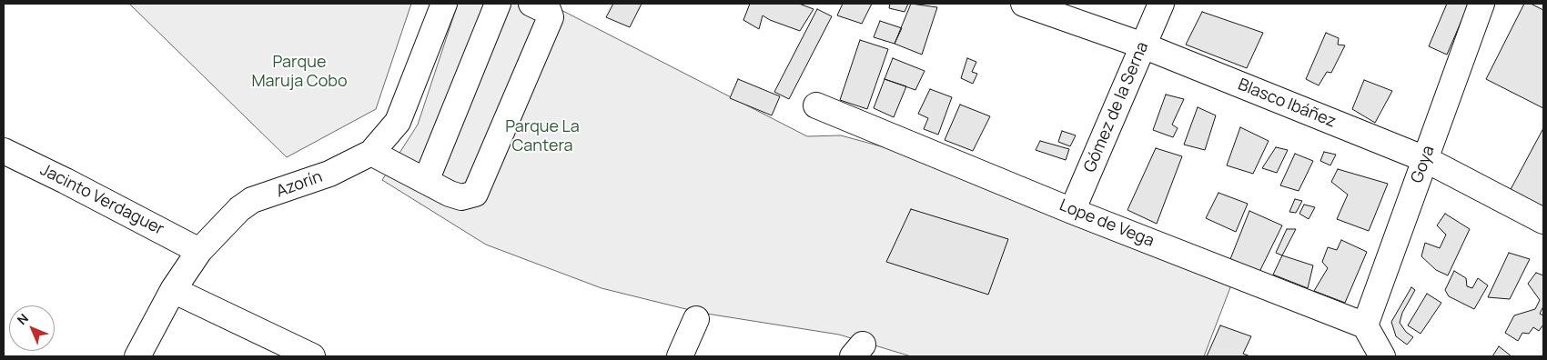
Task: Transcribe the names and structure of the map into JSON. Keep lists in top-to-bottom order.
{
  "streets": {
    "street": [
      "Blasco Ibáñez",
      "Gómez de la Serna",
      "Goya",
      "Azorín",
      "Jacinto Verdaguer",
      "Lope de Vega"
    ]
  },
  "crossings": [
    ["Blasco Ibáñez", "Gómez de la Serna"],
    ["Blasco Ibáñez", "Goya"],
    ["Gómez de la Serna", "Lope de Vega"],
    ["Goya", "Lope de Vega"],
    ["Azorín", "Jacinto Verdaguer"]
  ],
  "parks": ["Parque Maruja Cobo", "Parque La Cantera"],
  "north": "top left"
}
